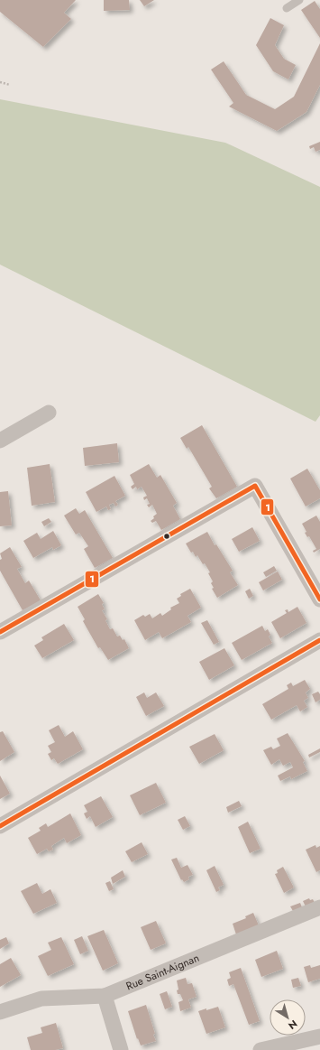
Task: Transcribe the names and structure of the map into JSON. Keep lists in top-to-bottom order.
{
  "streets": {
    "street": ["Rue Saint-Aignan"]
  },
  "lines": ["transit line 1"],
  "north": "bottom right"
}
